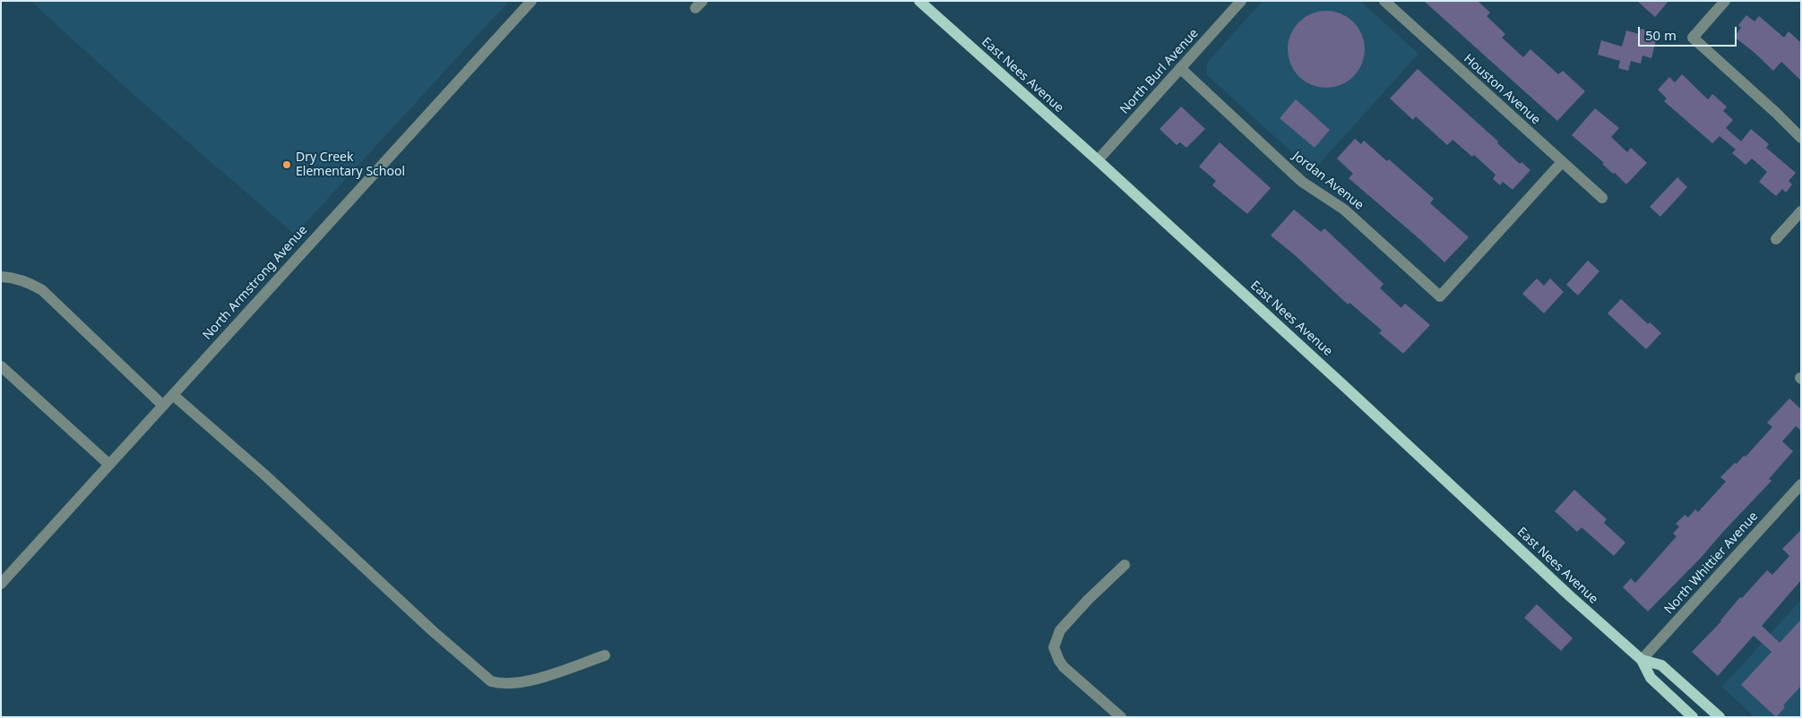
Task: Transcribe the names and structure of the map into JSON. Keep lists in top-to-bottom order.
{
  "streets": {
    "main road": ["East Nees Avenue"],
    "street": [
      "North Burl Avenue",
      "Houston Avenue",
      "Jordan Avenue",
      "North Armstrong Avenue",
      "North Whittier Avenue"
    ]
  },
  "crossings": [
    ["North Burl Avenue", "East Nees Avenue"],
    ["North Burl Avenue", "Jordan Avenue"],
    ["East Nees Avenue", "North Whittier Avenue"],
    ["Houston Avenue", "Jordan Avenue"]
  ],
  "places": ["Dry Creek Elementary School"],
  "scale_bar": "50 m"
}
